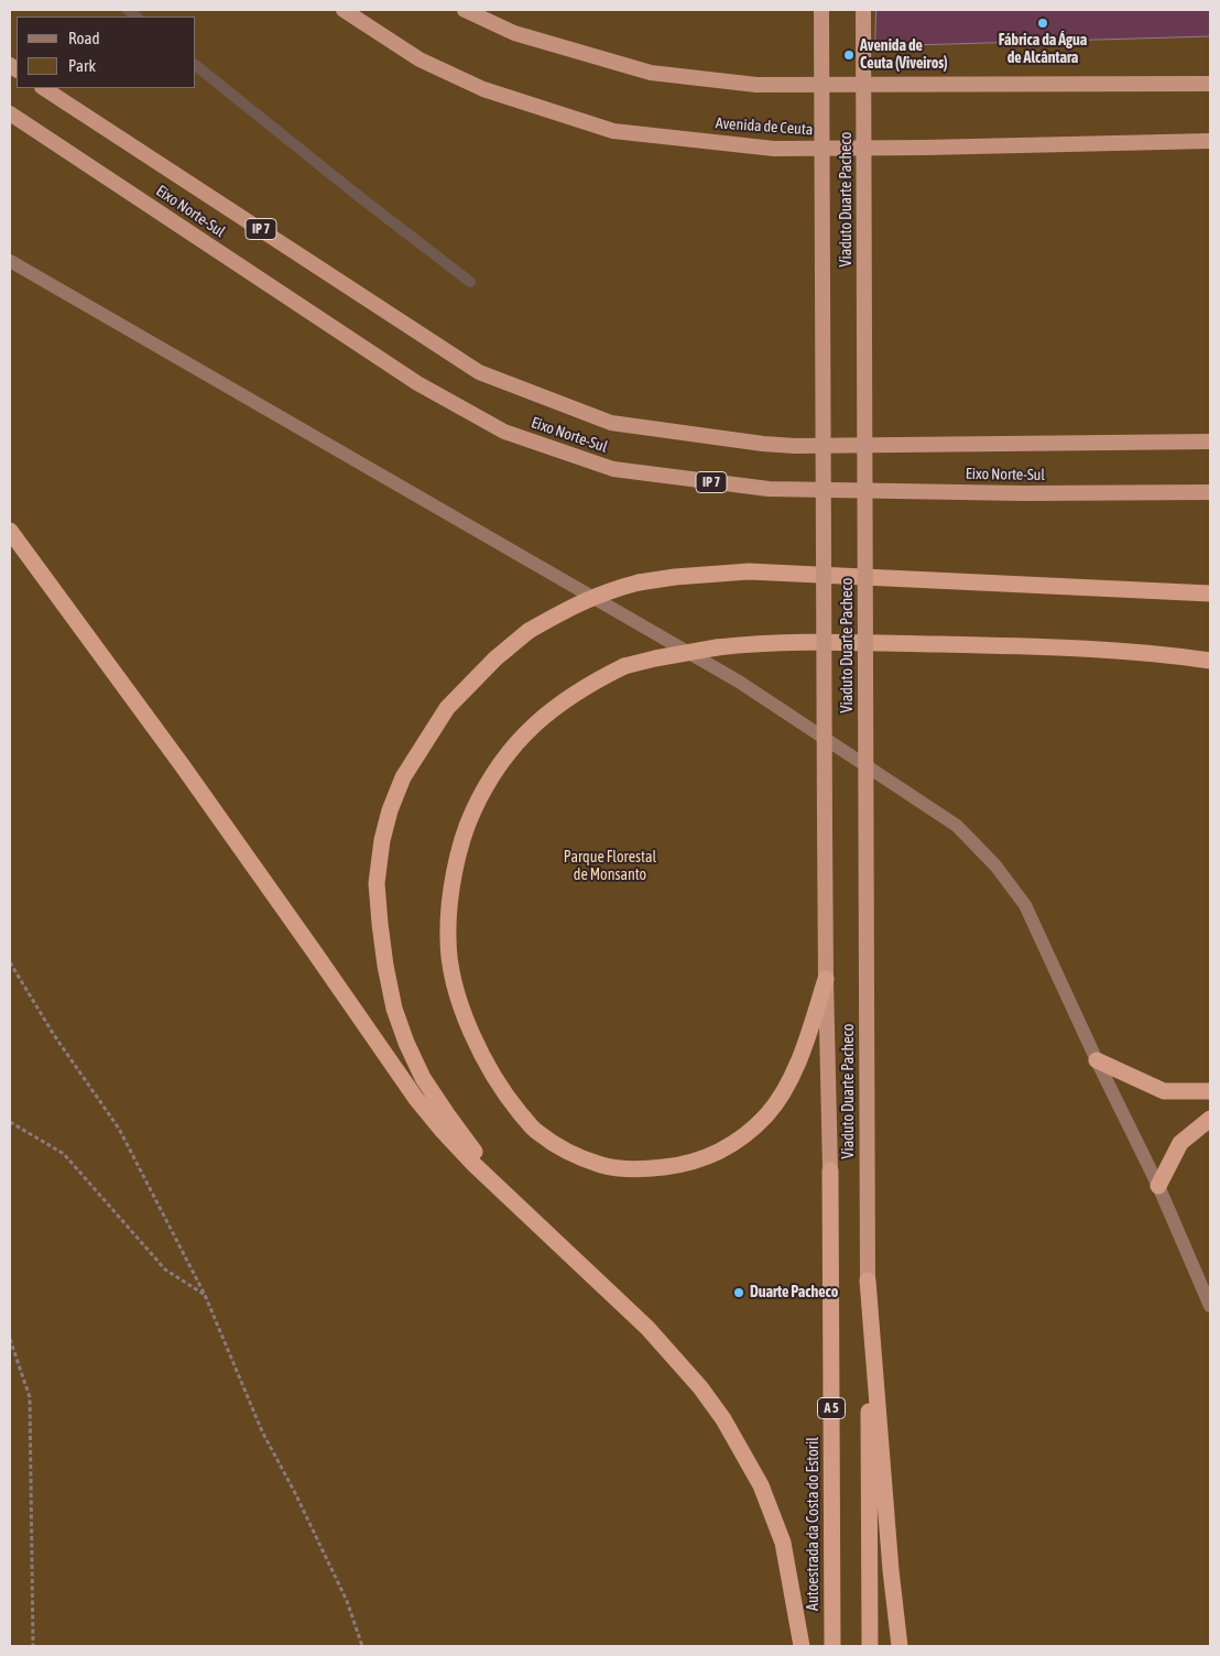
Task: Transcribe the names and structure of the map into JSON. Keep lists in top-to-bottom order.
{
  "streets": {
    "highway": [
      "Avenida de Ceuta",
      "Viaduto Duarte Pacheco",
      "Eixo Norte-Sul",
      "IP 7",
      "A 5",
      "Autoestrada da Costa do Estoril"
    ]
  },
  "crossings": [
    ["Viaduto Duarte Pacheco", "Autoestrada da Costa do Estoril"]
  ],
  "parks": ["Parque Florestal de Monsanto"],
  "places": ["Fábrica da Água de Alcântara", "Avenida de Ceuta (Viveiros)", "Duarte Pacheco"],
  "legend": ["Road", "Park"]
}
